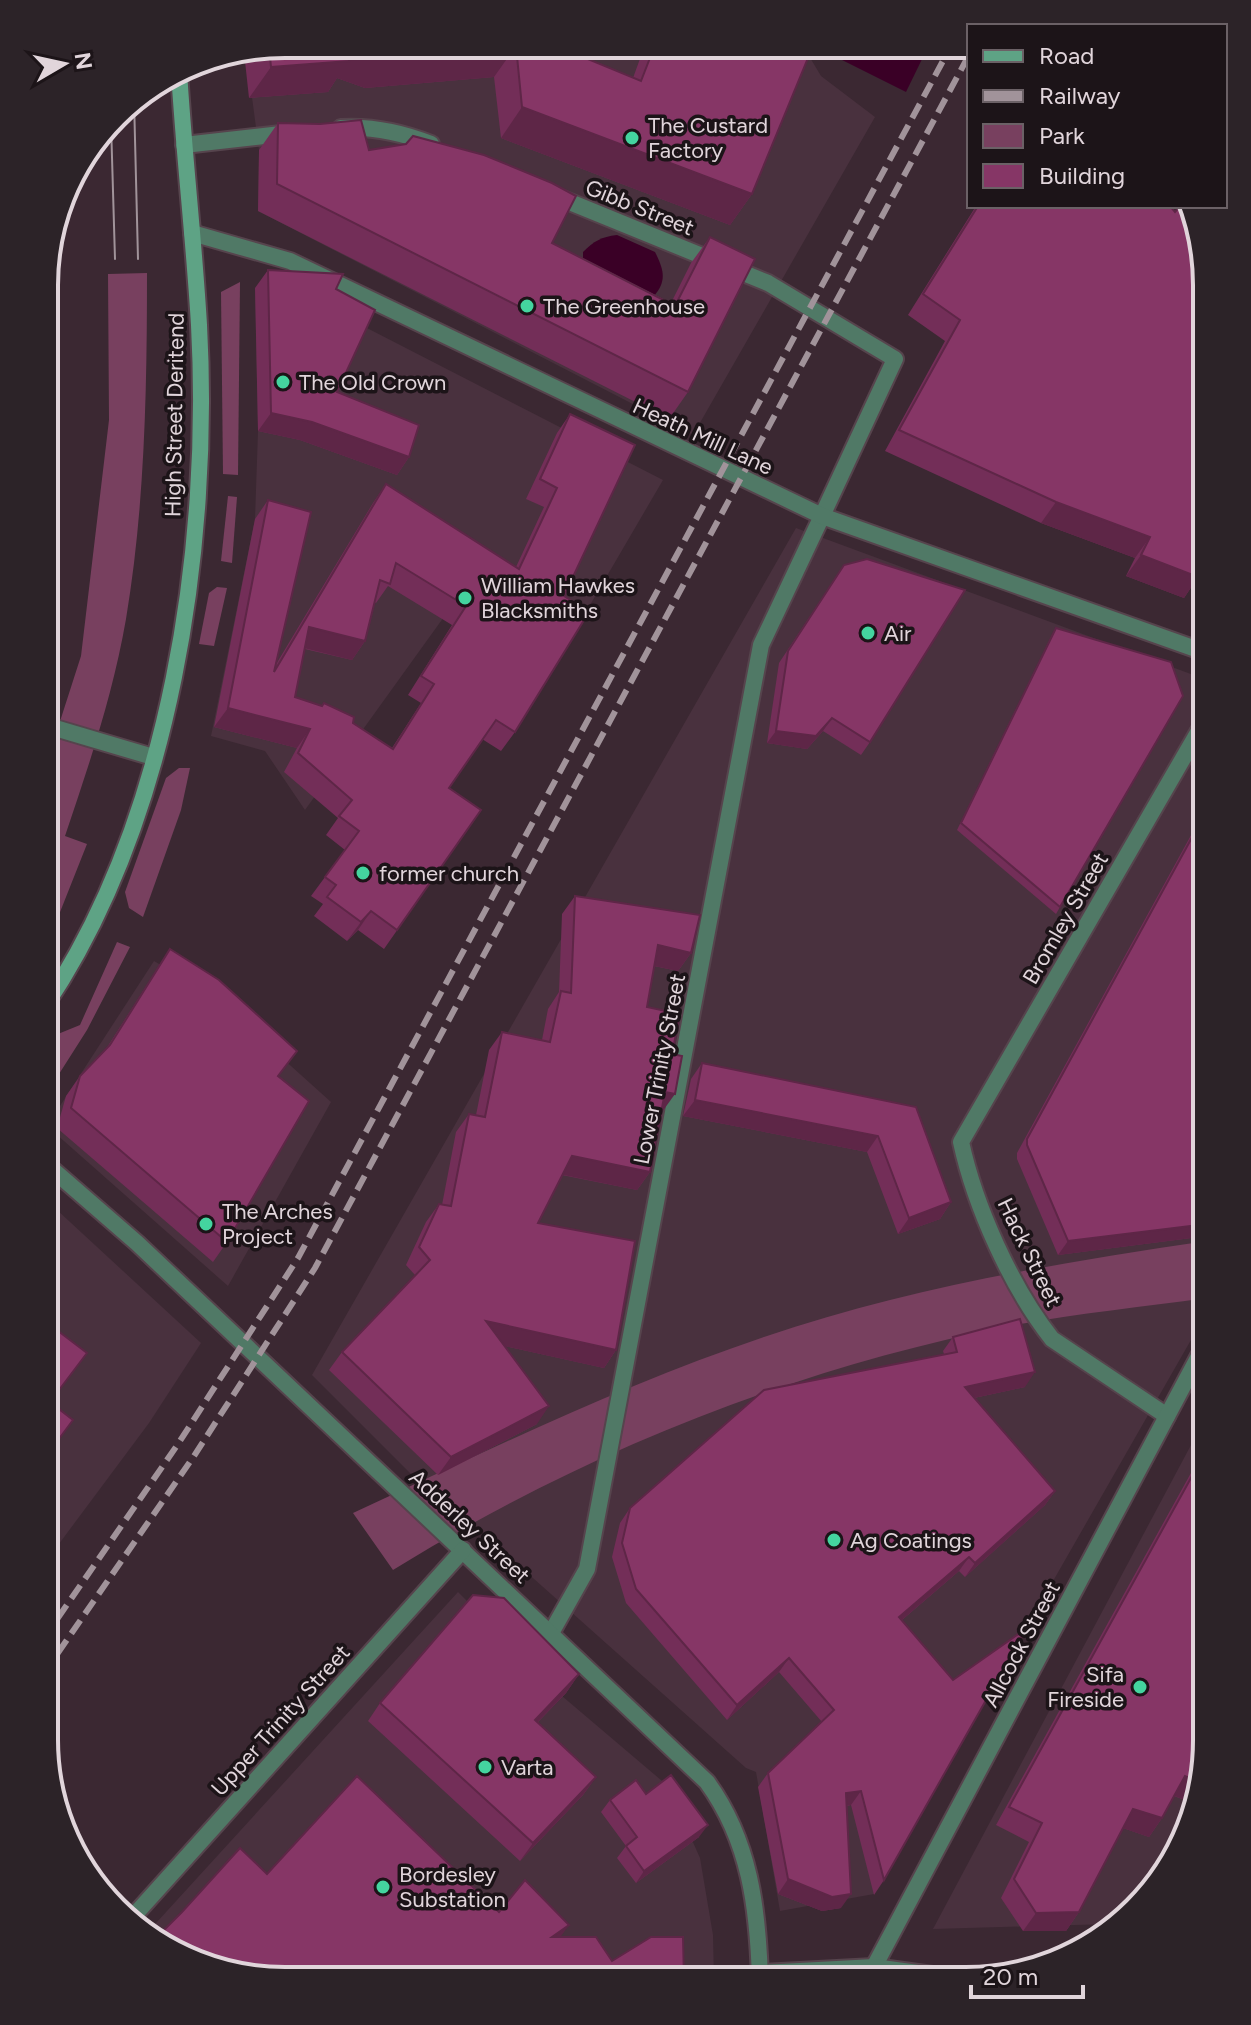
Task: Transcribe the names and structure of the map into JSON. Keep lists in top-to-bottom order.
{
  "streets": {
    "main road": ["High Street Deritend"],
    "street": [
      "Gibb Street",
      "Heath Mill Lane",
      "Bromley Street",
      "Lower Trinity Street",
      "Hack Street",
      "Adderley Street",
      "Allcock Street",
      "Upper Trinity Street"
    ]
  },
  "crossings": [
    ["Gibb Street", "Heath Mill Lane"],
    ["Gibb Street", "Lower Trinity Street"],
    ["High Street Deritend", "Heath Mill Lane"],
    ["Heath Mill Lane", "Lower Trinity Street"],
    ["Bromley Street", "Hack Street"],
    ["Lower Trinity Street", "Adderley Street"],
    ["Hack Street", "Allcock Street"],
    ["Adderley Street", "Upper Trinity Street"]
  ],
  "places": [
    "The Custard Factory",
    "The Greenhouse",
    "The Old Crown",
    "William Hawkes Blacksmiths",
    "Air",
    "former church",
    "The Arches Project",
    "Ag Coatings",
    "Sifa Fireside",
    "Varta",
    "Bordesley Substation"
  ],
  "legend": [
    "Road",
    "Railway",
    "Park",
    "Building"
  ],
  "scale_bar": "20 m",
  "north": "right"
}
